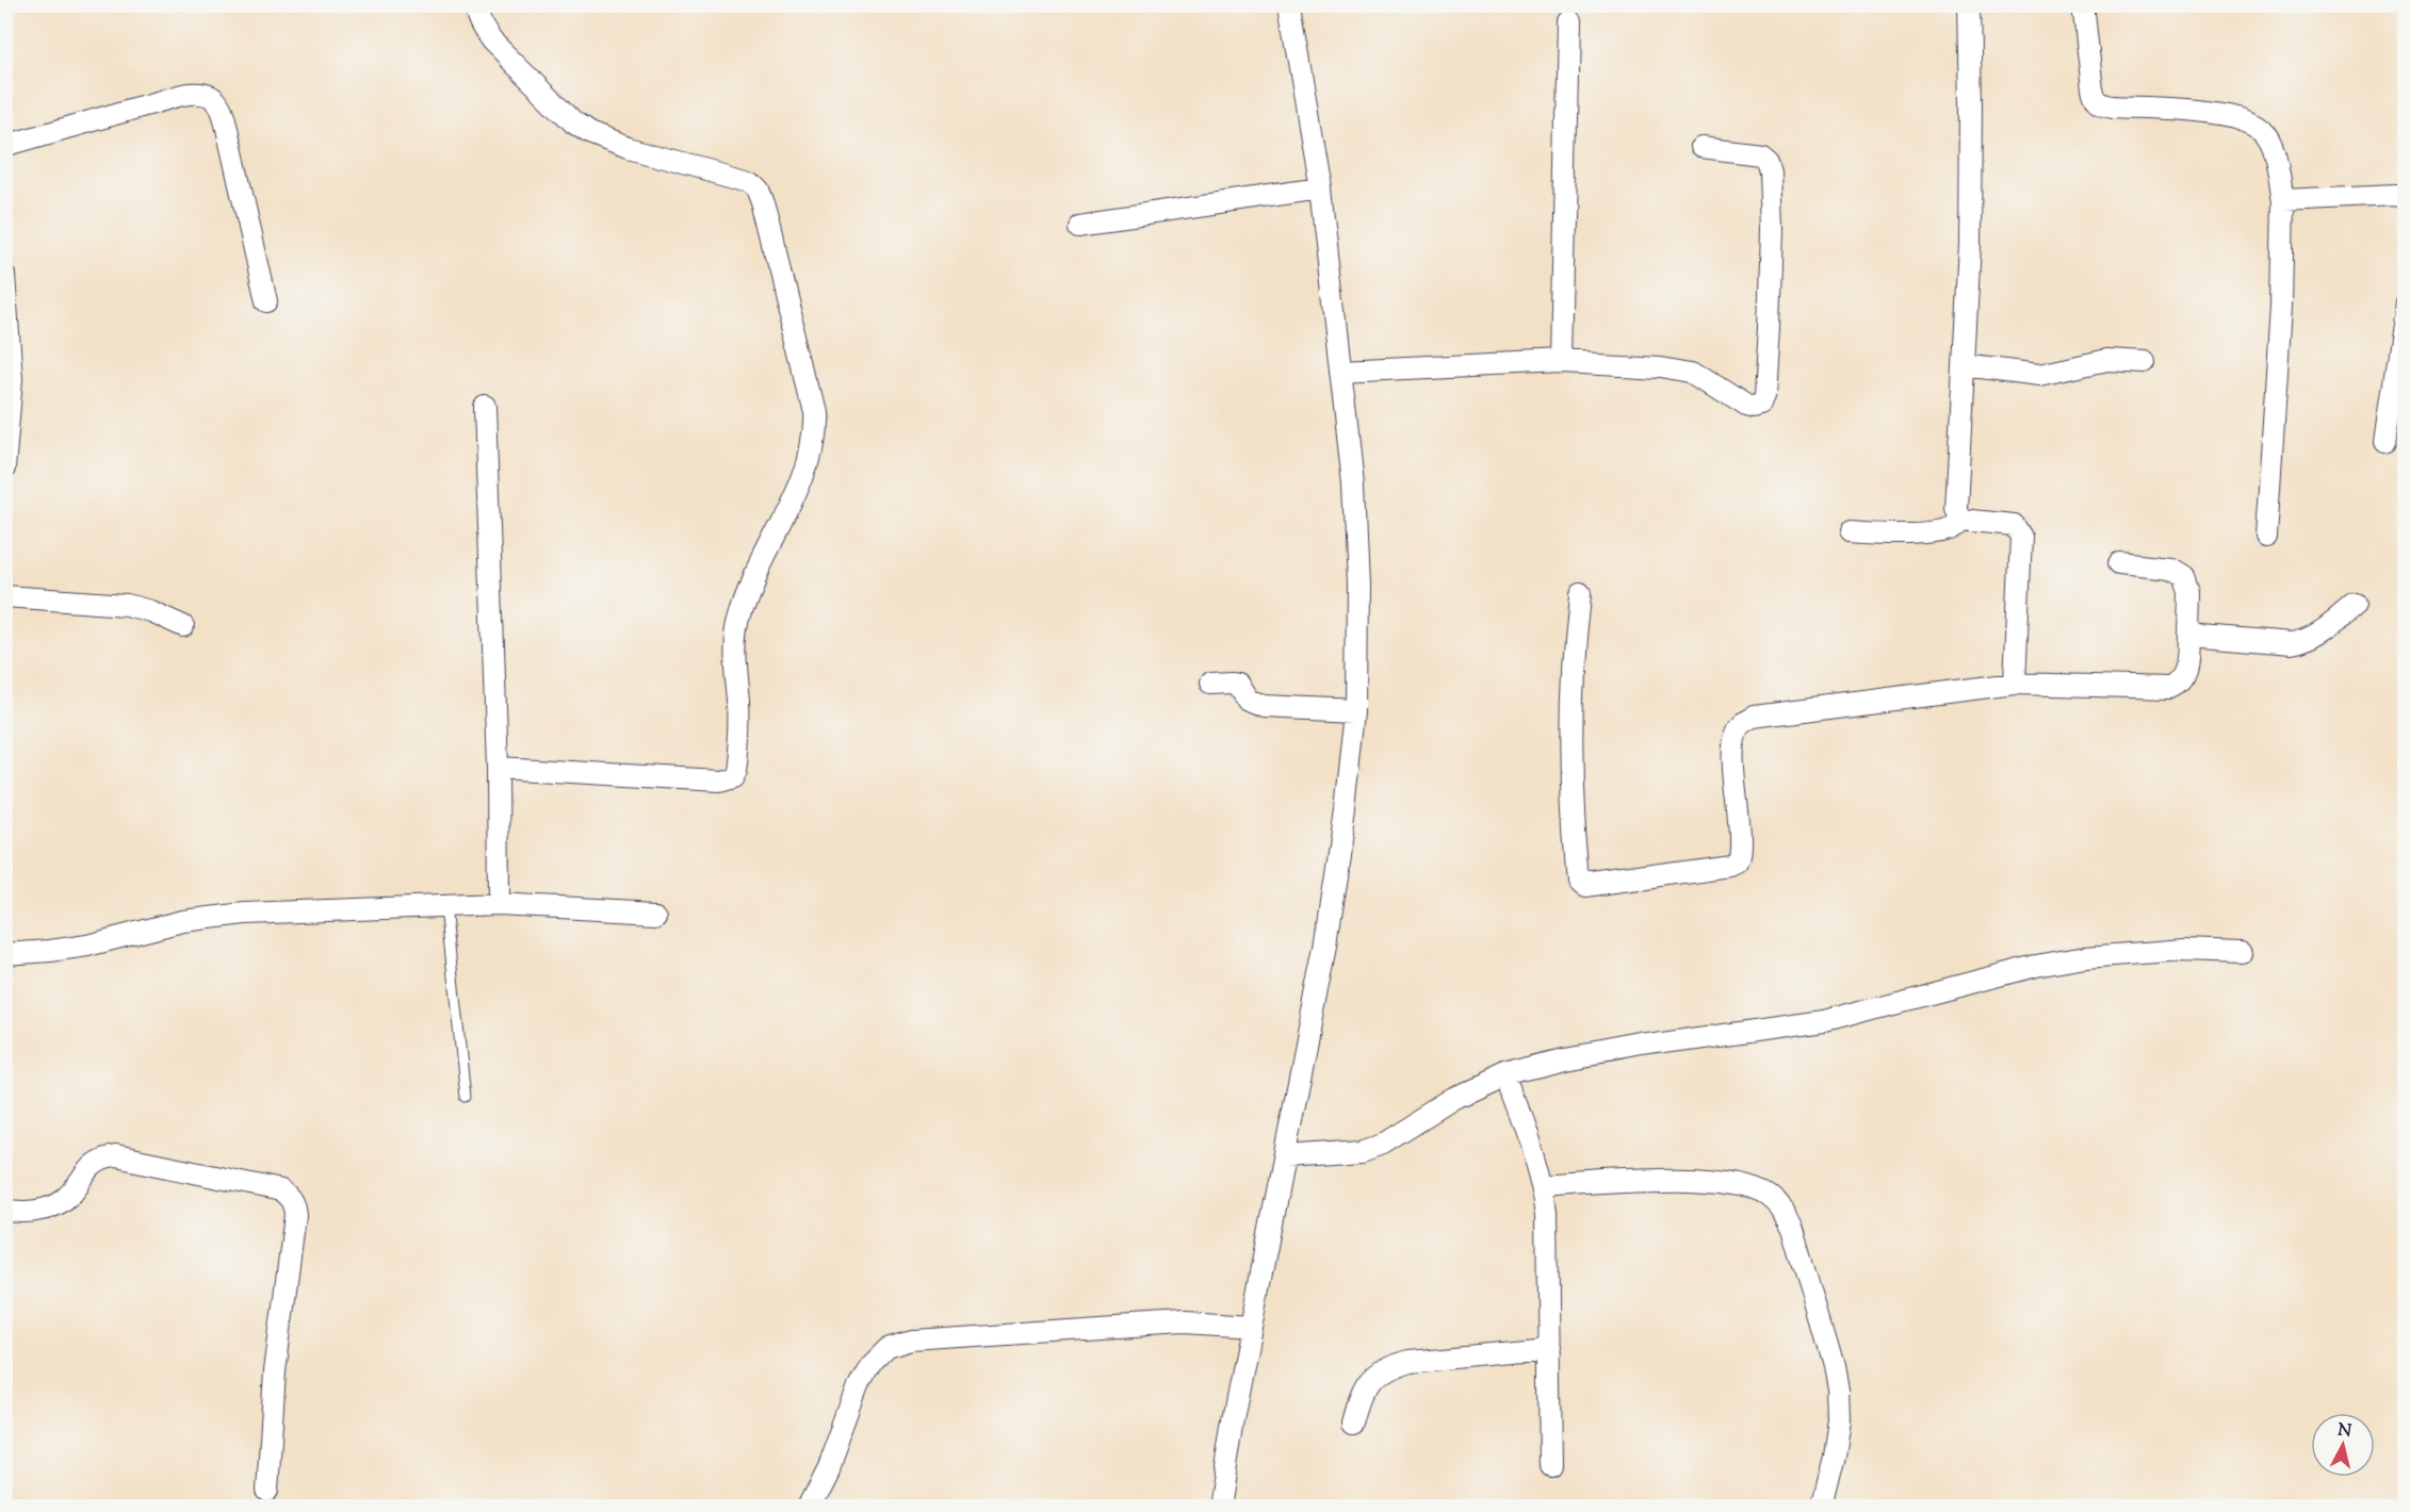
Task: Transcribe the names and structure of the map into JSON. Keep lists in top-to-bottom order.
{
  "north": "top"
}
